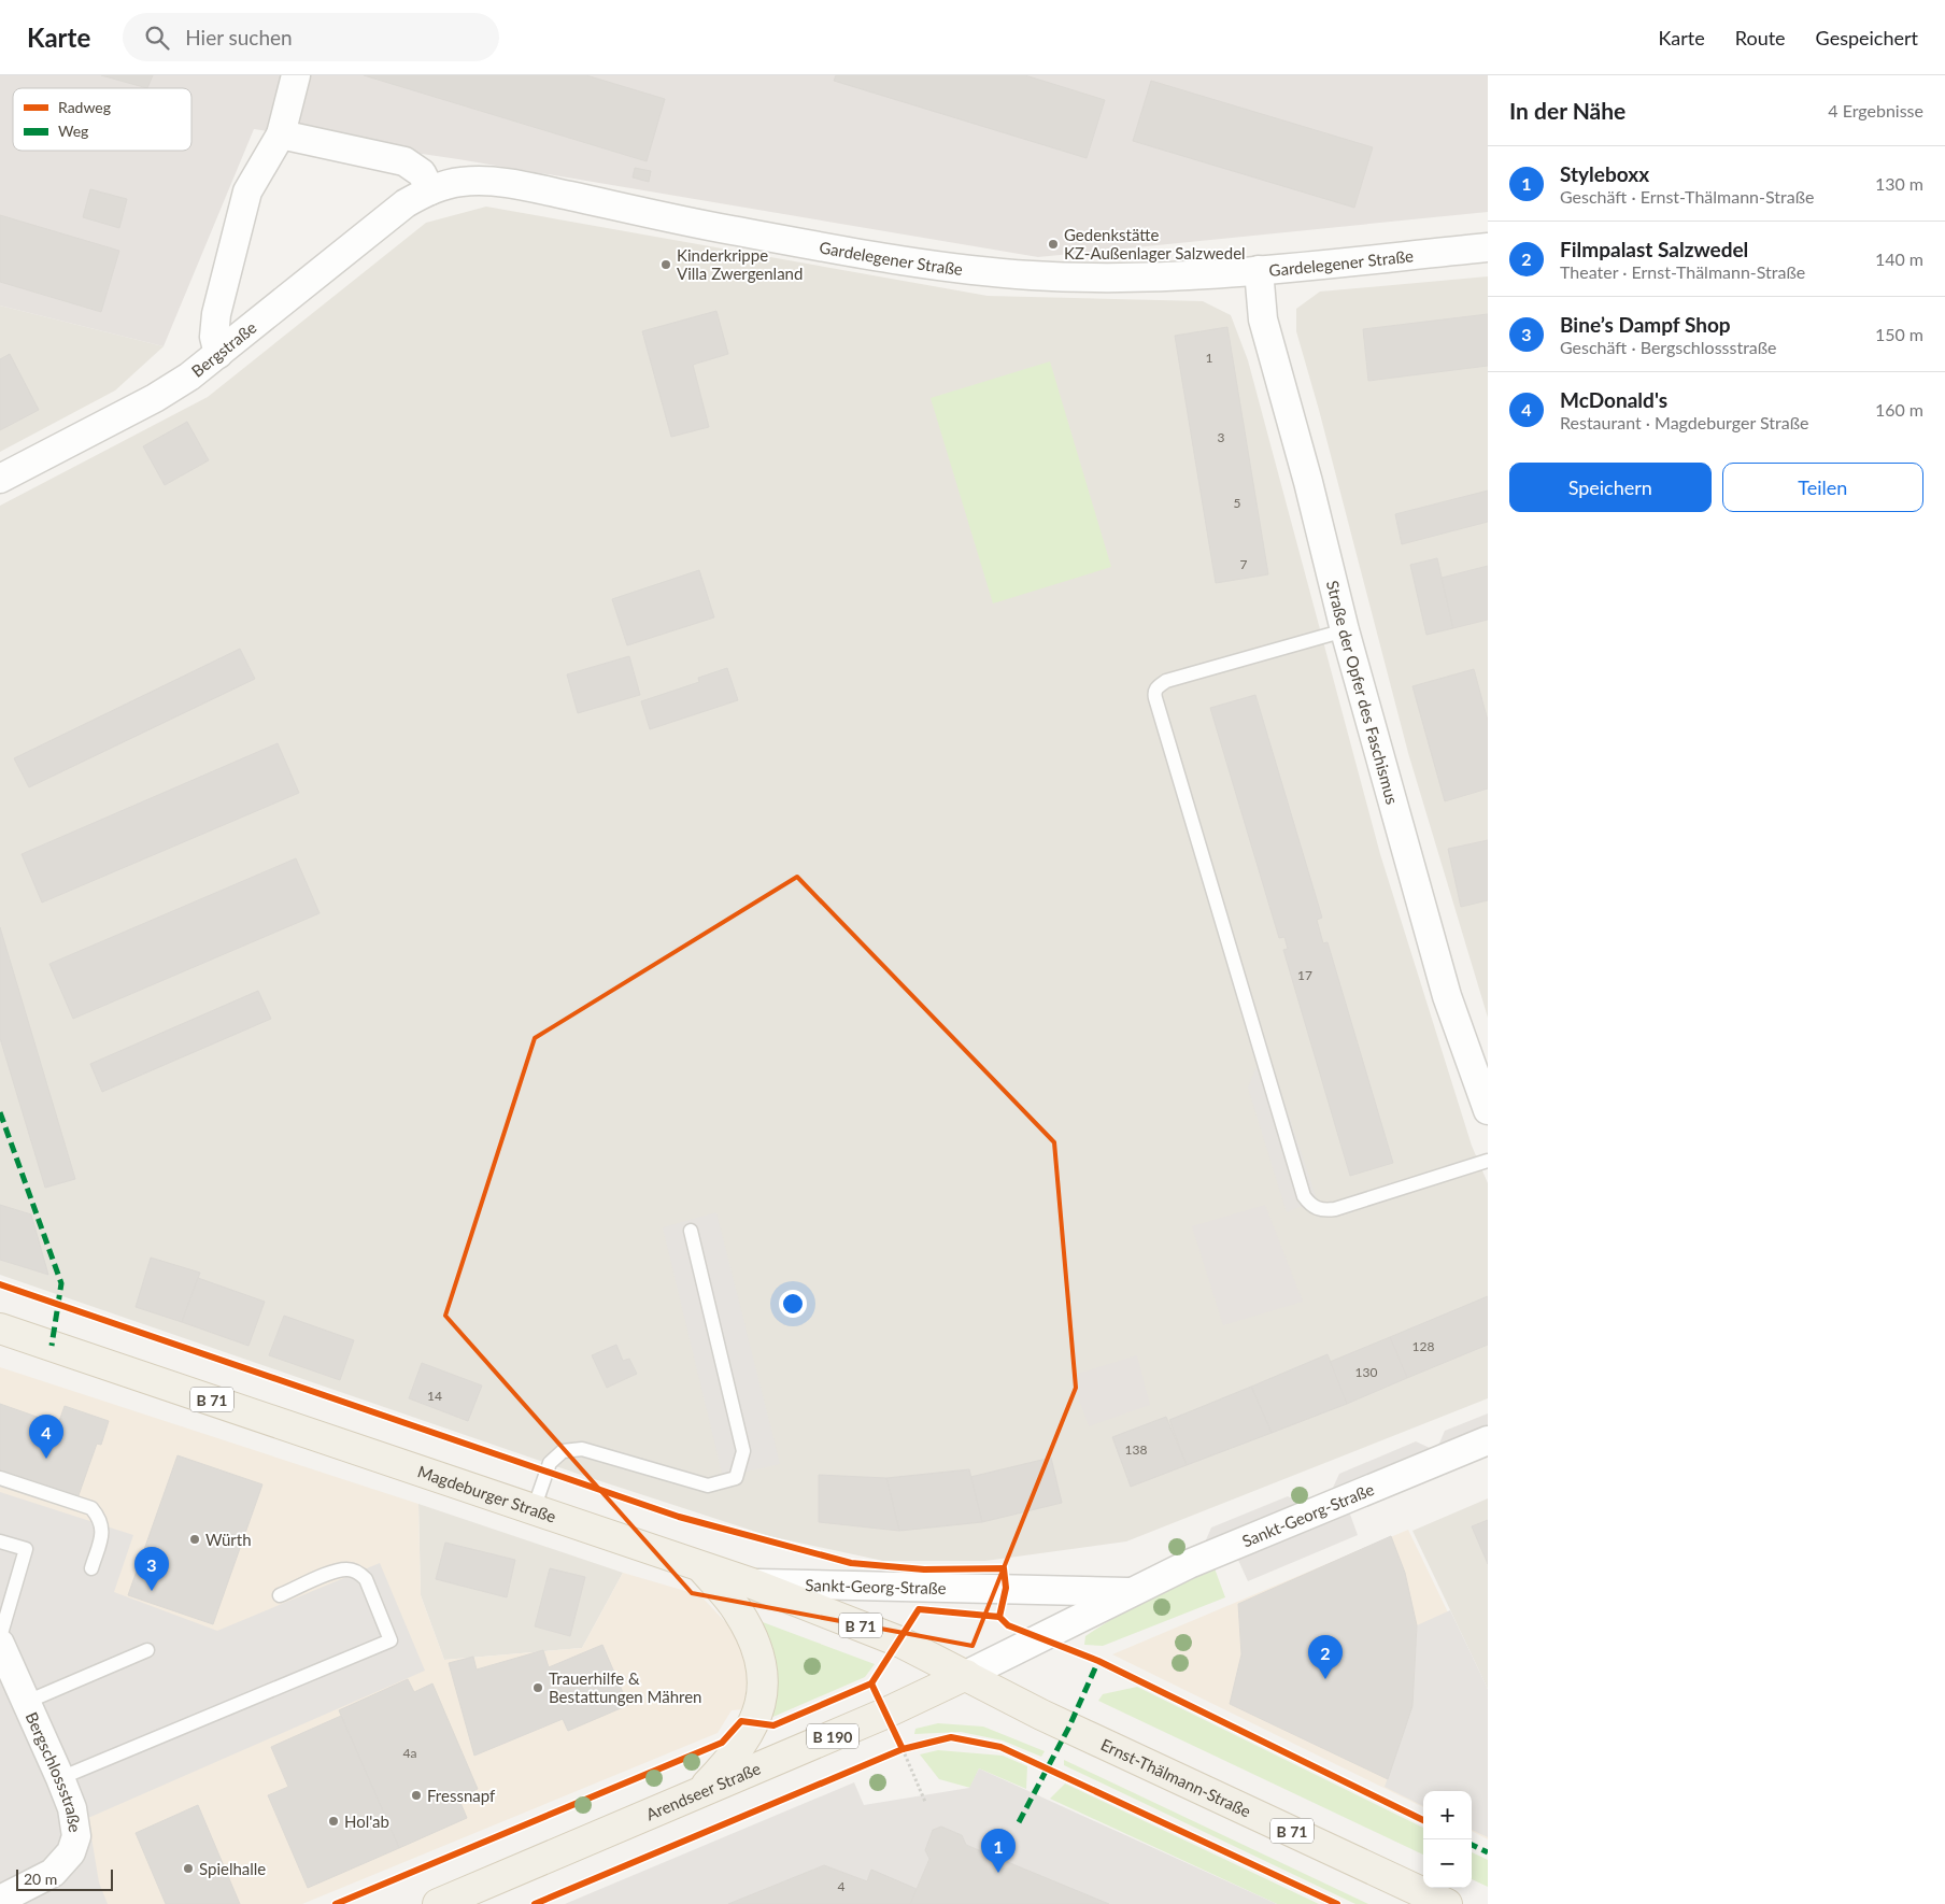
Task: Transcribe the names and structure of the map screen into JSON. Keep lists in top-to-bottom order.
{
  "streets": {
    "main road": [
      "B 71",
      "Magdeburger Straße",
      "B 190",
      "Ernst-Thälmann-Straße",
      "Arendseer Straße"
    ],
    "street": [
      "Gardelegener Straße",
      "Bergstraße",
      "Straße der Opfer des Faschismus",
      "Sankt-Georg-Straße",
      "Bergschlossstraße"
    ]
  },
  "crossings": [
    ["Gardelegener Straße", "Bergstraße"],
    ["Gardelegener Straße", "Straße der Opfer des Faschismus"],
    ["Magdeburger Straße", "Sankt-Georg-Straße"],
    ["Magdeburger Straße", "Ernst-Thälmann-Straße"],
    ["Magdeburger Straße", "Arendseer Straße"],
    ["Sankt-Georg-Straße", "Ernst-Thälmann-Straße"],
    ["Sankt-Georg-Straße", "Arendseer Straße"],
    ["Ernst-Thälmann-Straße", "Arendseer Straße"]
  ],
  "places": [
    "Gedenkstätte KZ-Außenlager Salzwedel",
    "Kinderkrippe Villa Zwergenland",
    "Würth",
    "Trauerhilfe & Bestattungen Mähren",
    "Fressnapf",
    "Hol'ab",
    "Spielhalle"
  ],
  "house_numbers": [
    "1",
    "3",
    "5",
    "7",
    "17",
    "128",
    "130",
    "14",
    "138",
    "4a",
    "4"
  ],
  "legend": ["Radweg", "Weg"],
  "scale_bar": "20 m",
  "page": {
    "header": "Karte",
    "search": "Hier suchen",
    "nav": ["Karte", "Route", "Gespeichert"],
    "heading": ["In der Nähe", "4 Ergebnisse"],
    "list": [
      {
        "mark": "1",
        "name": "Styleboxx",
        "note": "Geschäft · Ernst-Thälmann-Straße",
        "value": "130 m"
      },
      {
        "mark": "2",
        "name": "Filmpalast Salzwedel",
        "note": "Theater · Ernst-Thälmann-Straße",
        "value": "140 m"
      },
      {
        "mark": "3",
        "name": "Bine’s Dampf Shop",
        "note": "Geschäft · Bergschlossstraße",
        "value": "150 m"
      },
      {
        "mark": "4",
        "name": "McDonald's",
        "note": "Restaurant · Magdeburger Straße",
        "value": "160 m"
      }
    ],
    "buttons": ["Speichern", "Teilen"],
    "pins": [
      "4",
      "3",
      "2",
      "1"
    ],
    "map_buttons": ["+", "−"],
    "scale": "20 m"
  }
}
